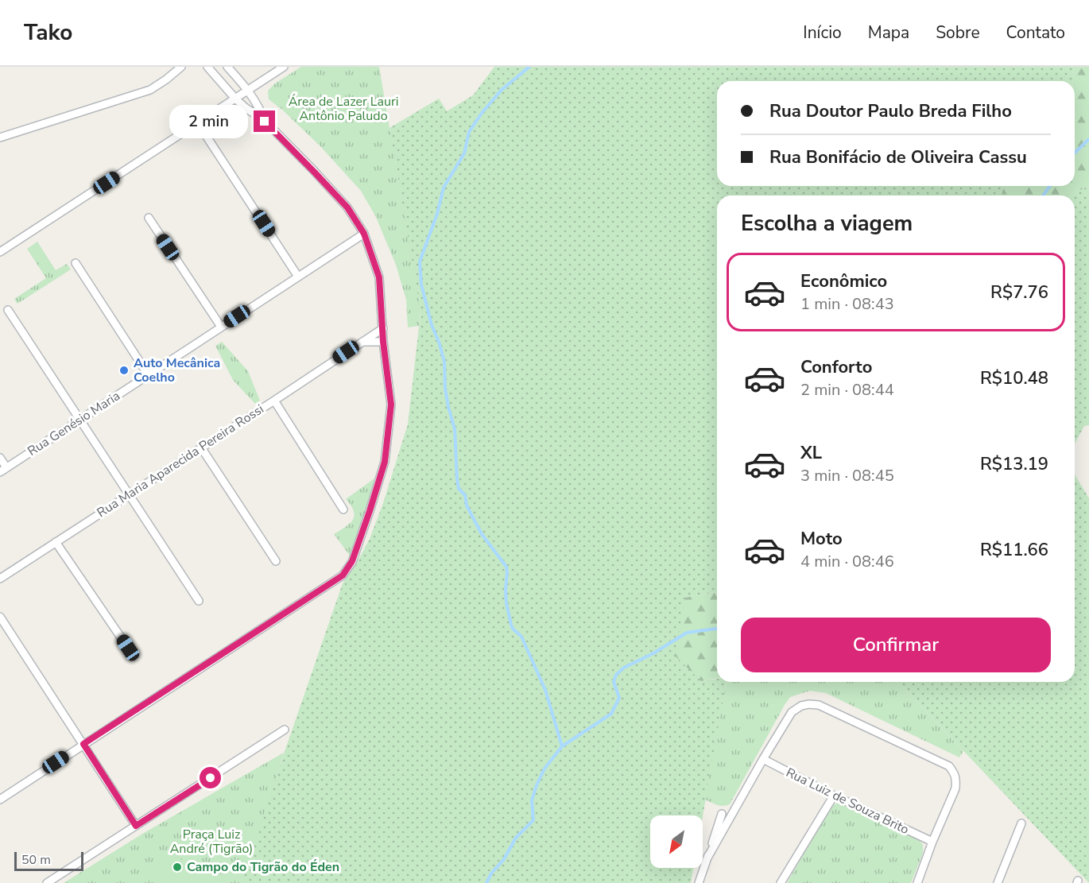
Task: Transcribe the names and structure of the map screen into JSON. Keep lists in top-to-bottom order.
{
  "streets": {
    "street": ["Rua Genésio Maria", "Rua Maria Aparecida Pereira Rossi", "Rua Luiz de Souza Brito"]
  },
  "parks": ["Área de Lazer Lauri Antônio Paludo", "Praça Luiz André (Tigrão)"],
  "places": ["Auto Mecânica Coelho", "Campo do Tigrão do Éden"],
  "scale_bar": "50 m",
  "north": "bottom left",
  "page": {
    "header": "Tako",
    "nav": [
      "Início",
      "Mapa",
      "Sobre",
      "Contato"
    ],
    "banner": ["Rua Doutor Paulo Breda Filho", "Rua Bonifácio de Oliveira Cassu"],
    "bubble": "2 min",
    "heading": "Escolha a viagem",
    "list": [
      {
        "name": "Econômico",
        "note": "1 min · 08:43",
        "value": "R$7.76"
      },
      {
        "name": "Conforto",
        "note": "2 min · 08:44",
        "value": "R$10.48"
      },
      {
        "name": "XL",
        "note": "3 min · 08:45",
        "value": "R$13.19"
      },
      {
        "name": "Moto",
        "note": "4 min · 08:46",
        "value": "R$11.66"
      }
    ],
    "buttons": "Confirmar",
    "scale": "50 m"
  }
}
